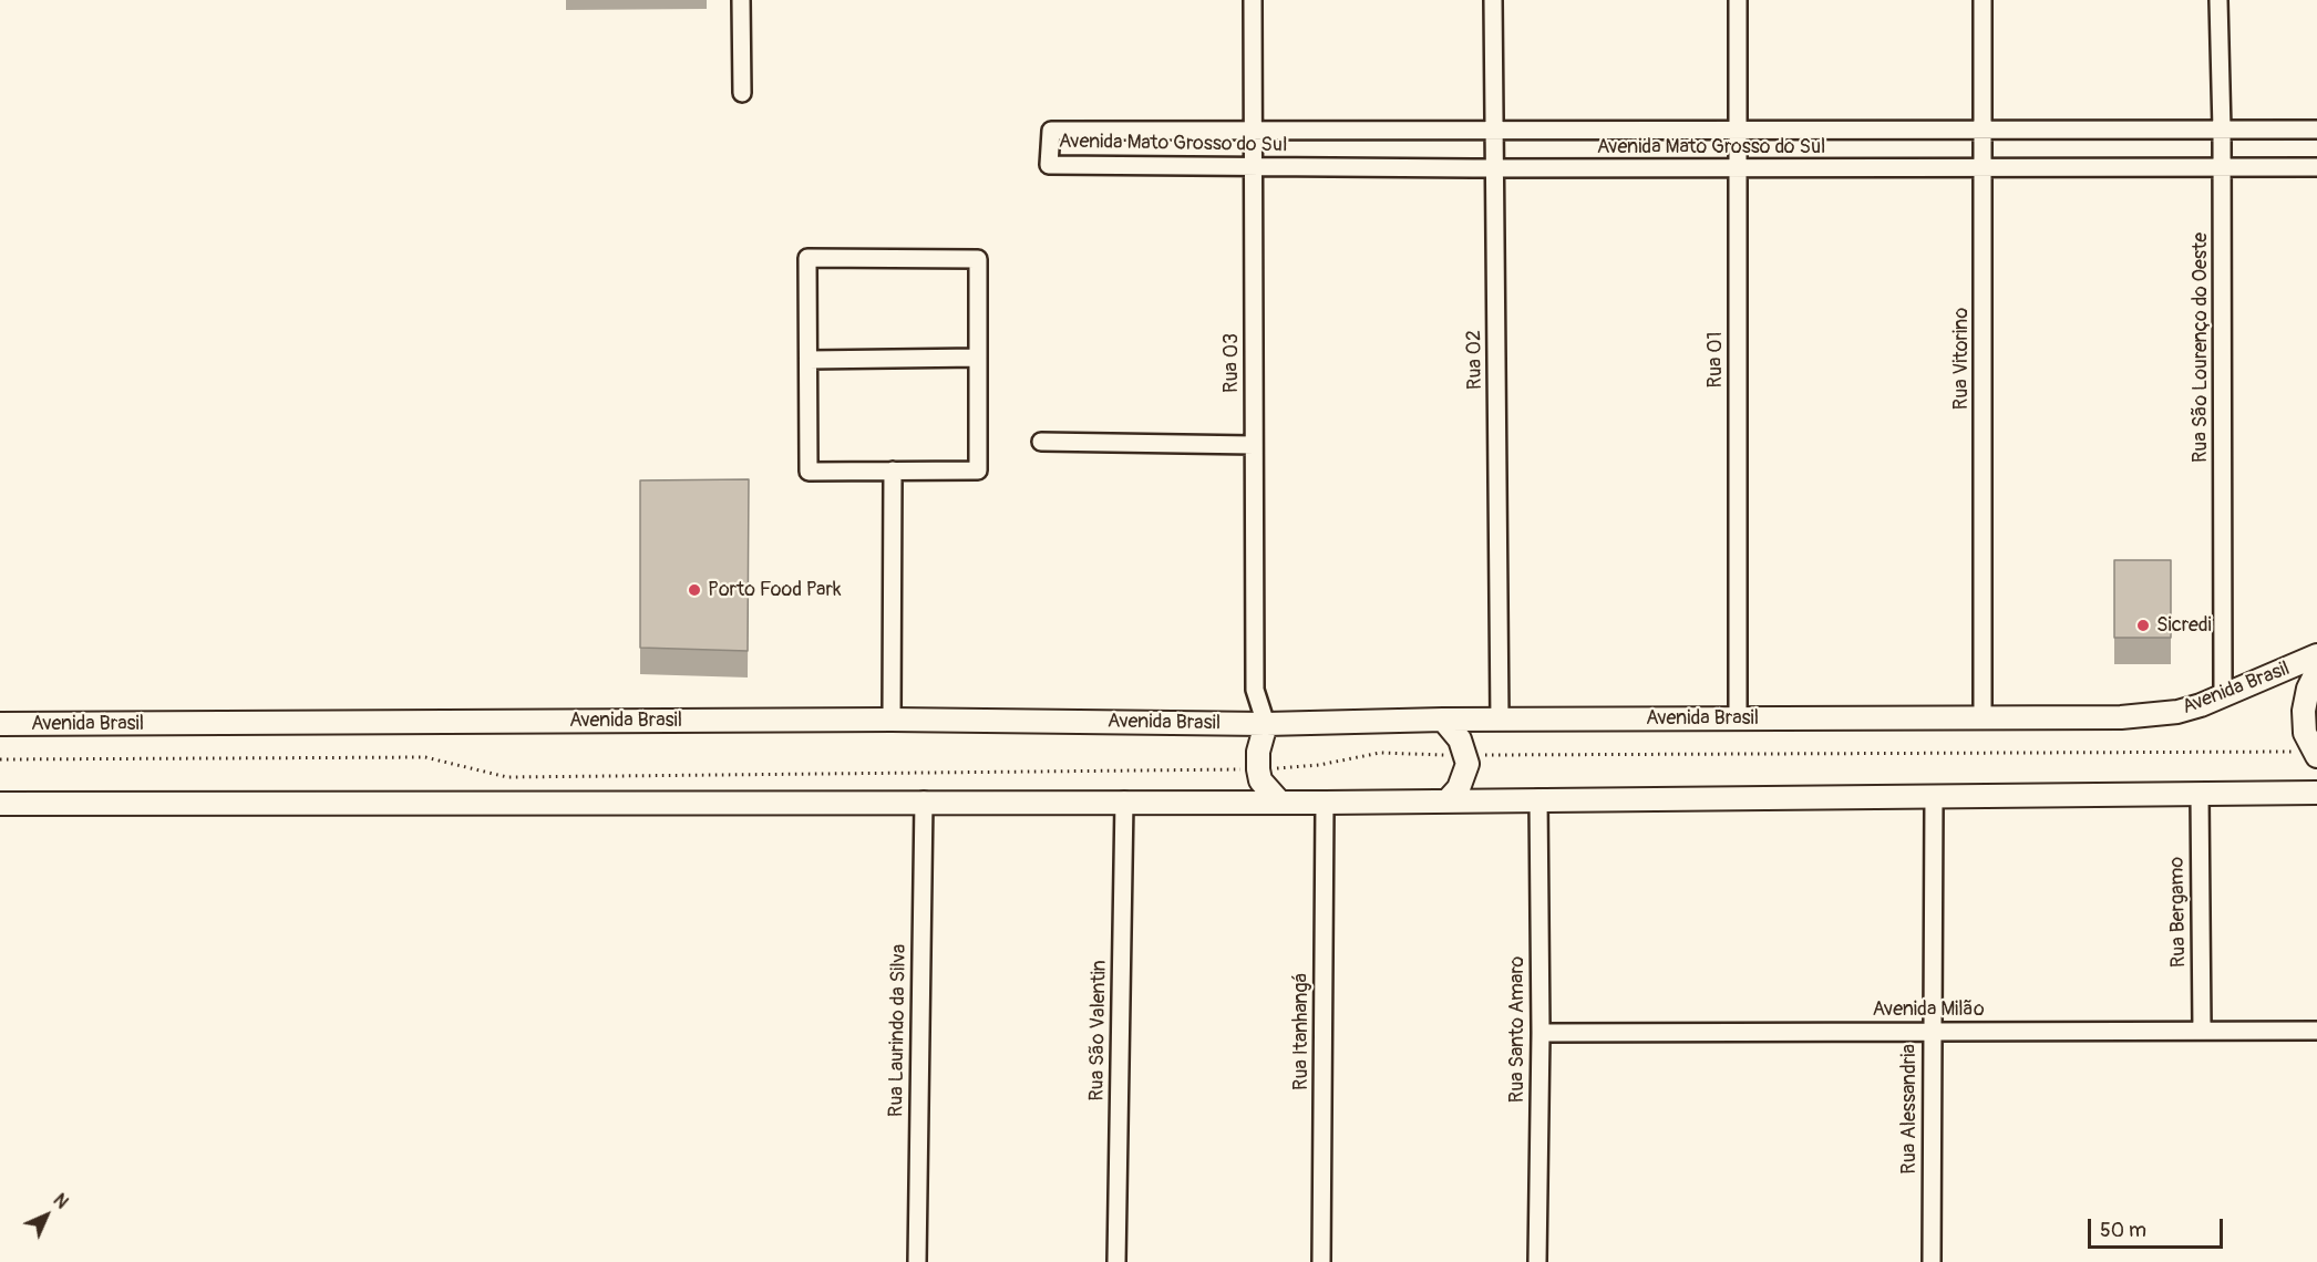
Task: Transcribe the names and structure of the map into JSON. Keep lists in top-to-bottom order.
{
  "streets": {
    "main road": ["Avenida Brasil"],
    "street": [
      "Avenida Mato Grosso do Sul",
      "Rua São Lourenço do Oeste",
      "Rua Vitorino",
      "Rua 02",
      "Rua 01",
      "Rua 03",
      "Rua Bergamo",
      "Avenida Milão",
      "Rua Santo Amaro",
      "Rua Laurindo da Silva",
      "Rua São Valentin",
      "Rua Itanhangá",
      "Rua Alessandria"
    ]
  },
  "crossings": [
    ["Avenida Mato Grosso do Sul", "Rua São Lourenço do Oeste"],
    ["Avenida Mato Grosso do Sul", "Rua Vitorino"],
    ["Avenida Mato Grosso do Sul", "Rua 02"],
    ["Avenida Mato Grosso do Sul", "Rua 01"],
    ["Avenida Mato Grosso do Sul", "Rua 03"],
    ["Rua São Lourenço do Oeste", "Avenida Brasil"],
    ["Rua Vitorino", "Avenida Brasil"],
    ["Rua 02", "Avenida Brasil"],
    ["Rua 01", "Avenida Brasil"],
    ["Rua 03", "Avenida Brasil"],
    ["Rua Bergamo", "Avenida Milão"],
    ["Avenida Milão", "Rua Santo Amaro"],
    ["Avenida Milão", "Rua Alessandria"]
  ],
  "places": ["Porto Food Park", "Sicredi"],
  "scale_bar": "50 m",
  "north": "top right"
}
